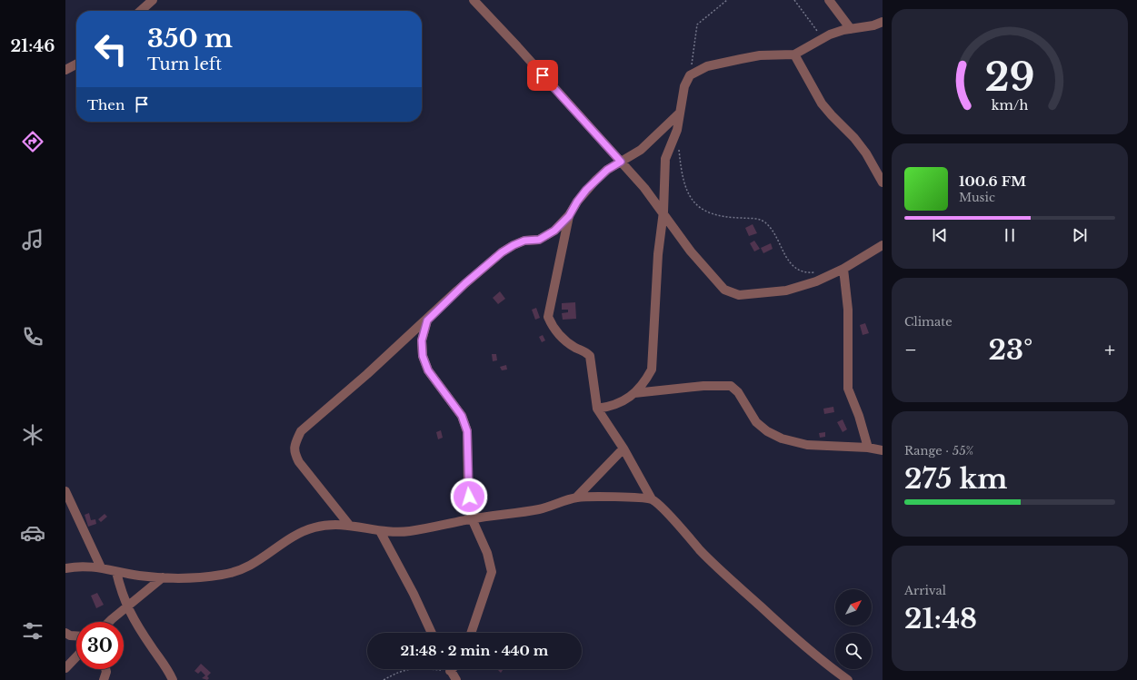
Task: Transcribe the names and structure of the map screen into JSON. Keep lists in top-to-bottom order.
{
  "north": "top right",
  "page": {
    "tabs": "21:46",
    "turn": ["350 m", "Turn left"],
    "then": "Then",
    "song": ["100.6 FM", "Music"],
    "tile": [
      "Climate",
      ["Range · 55%", "275 km"],
      ["Arrival", "21:48"]
    ],
    "heat": ["−", "23°", "+"],
    "limit": "30",
    "trip": "21:48 · 2 min · 440 m",
    "gauge": ["29", "km/h"]
  }
}
